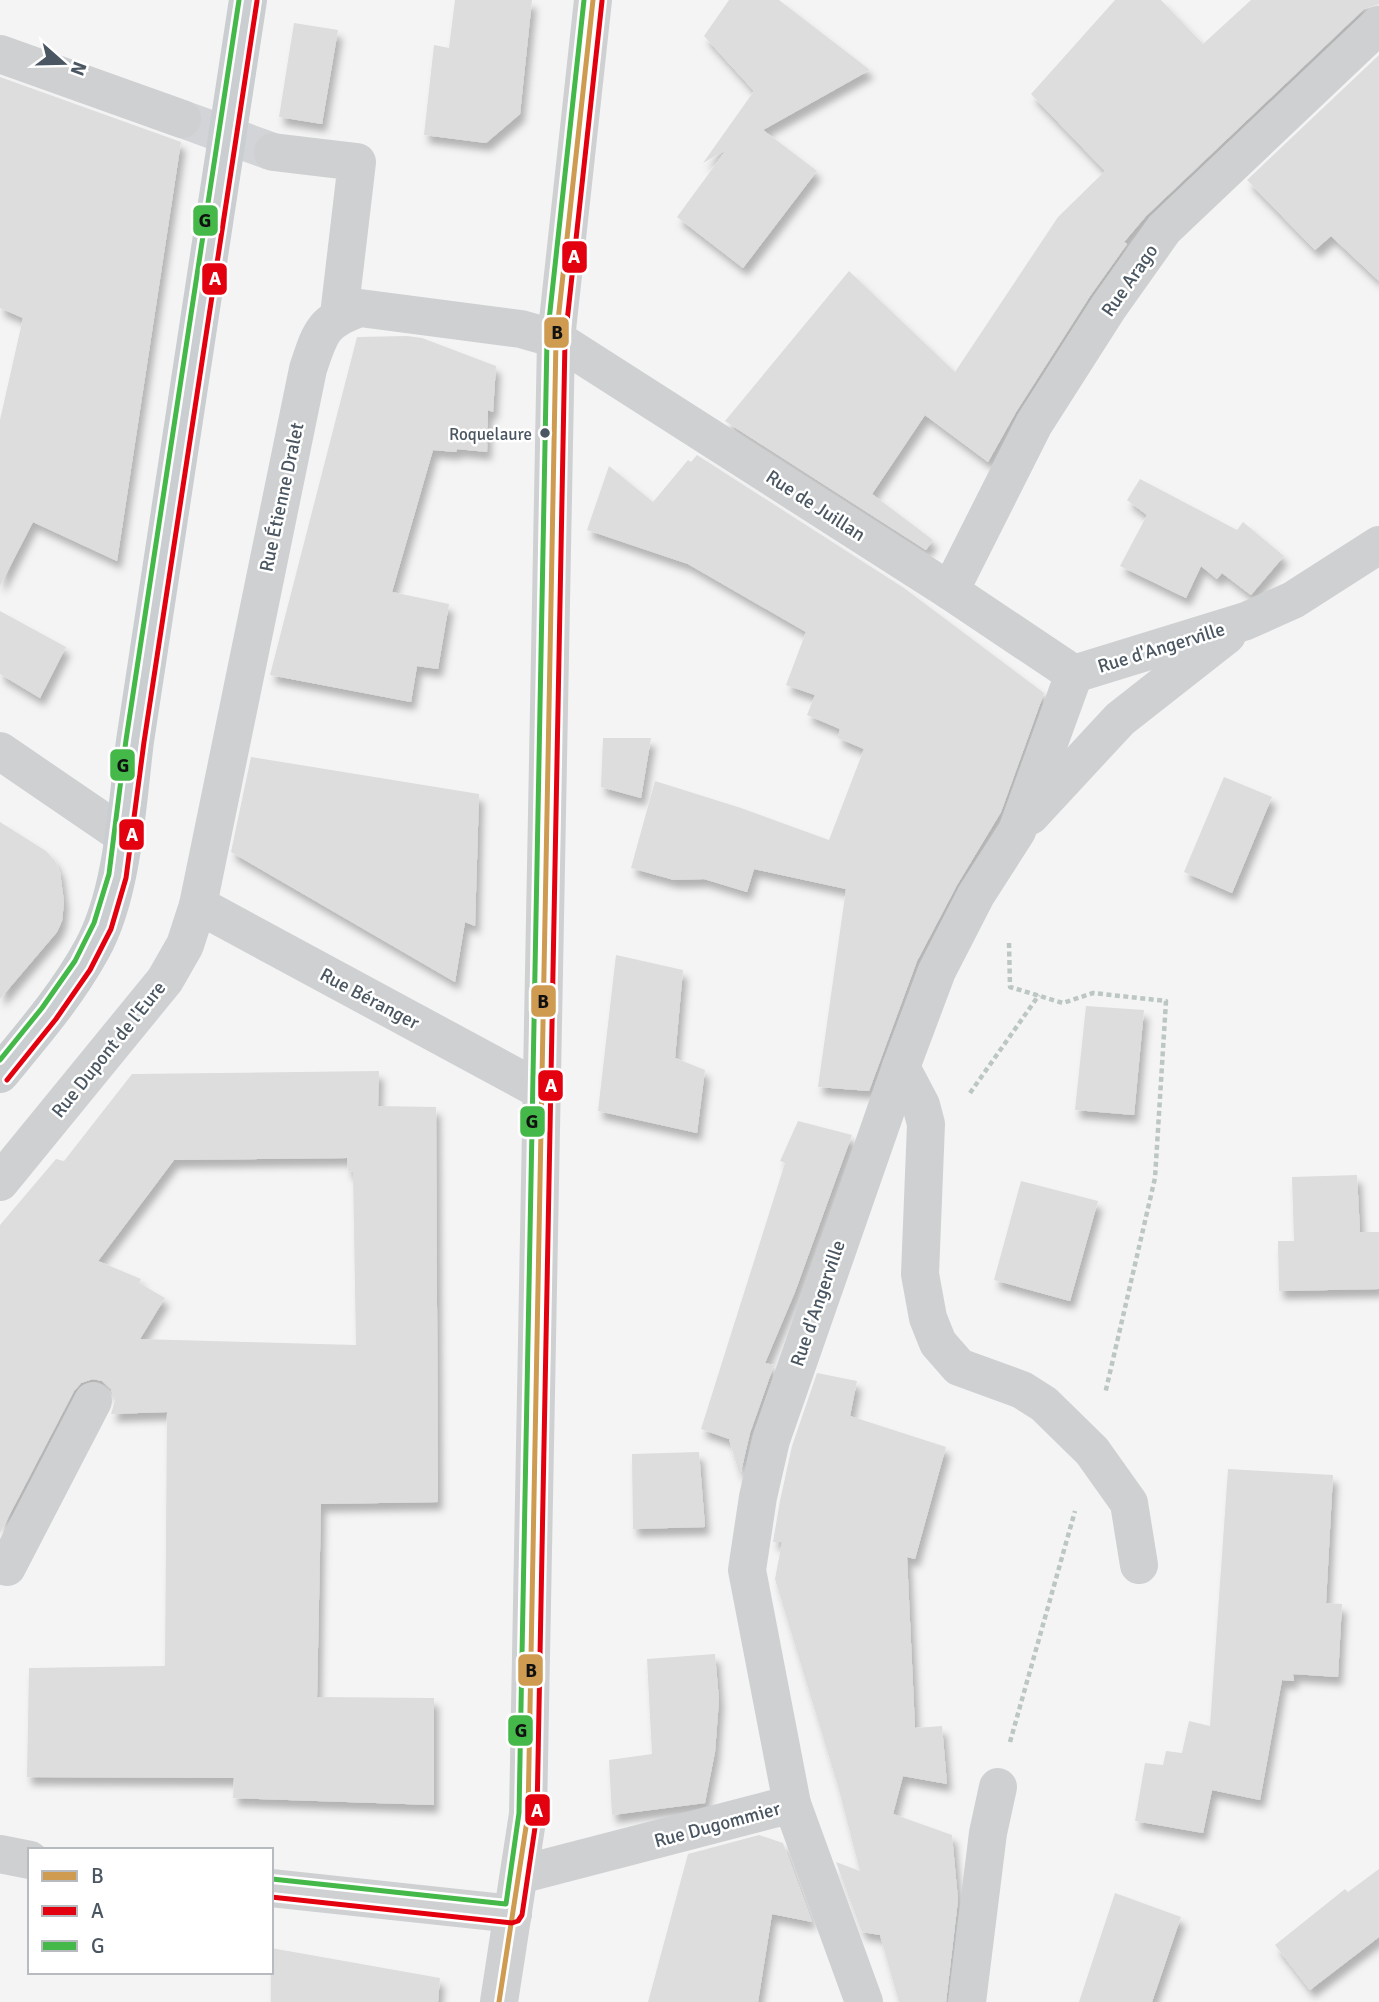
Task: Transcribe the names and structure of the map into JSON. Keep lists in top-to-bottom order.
{
  "streets": {
    "street": [
      "Rue Arago",
      "Rue Étienne Dralet",
      "Rue de Juillan",
      "Rue d'Angerville",
      "Rue Béranger",
      "Rue Dupont de l'Eure",
      "Rue Dugommier"
    ]
  },
  "crossings": [
    ["Rue Arago", "Rue de Juillan"],
    ["Rue Étienne Dralet", "Rue Béranger"],
    ["Rue Étienne Dralet", "Rue Dupont de l'Eure"],
    ["Rue de Juillan", "Rue d'Angerville"],
    ["Rue d'Angerville", "Rue Dugommier"],
    ["Rue Béranger", "Rue Dupont de l'Eure"]
  ],
  "places": ["Roquelaure"],
  "lines": ["transit line B", "transit line G", "transit line A"],
  "legend": ["B", "A", "G"],
  "north": "right"
}
